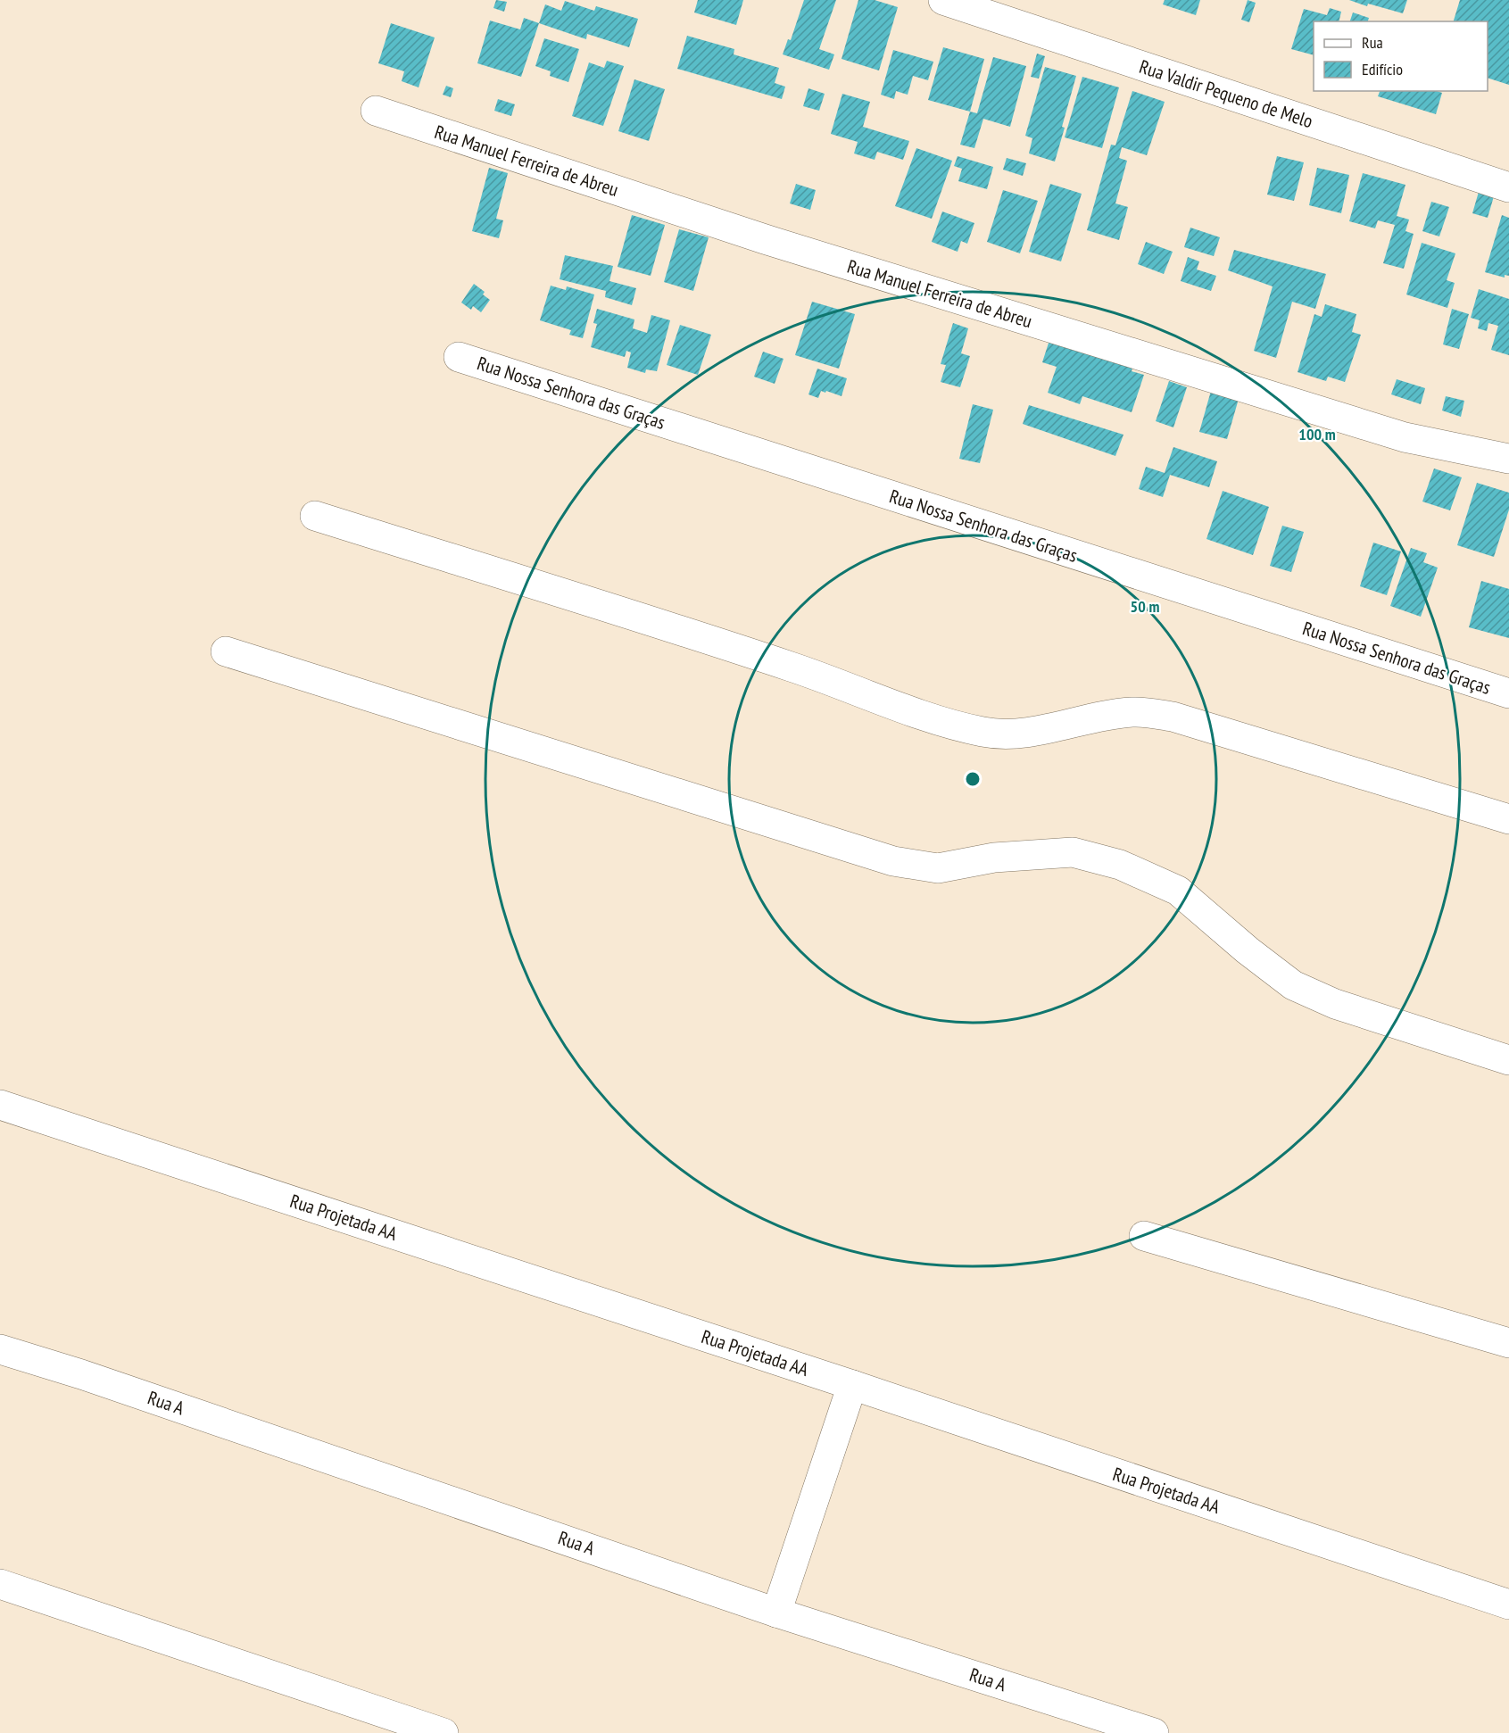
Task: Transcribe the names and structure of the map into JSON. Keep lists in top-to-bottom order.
{
  "streets": {
    "street": [
      "Rua Valdir Pequeno de Melo",
      "Rua Manuel Ferreira de Abreu",
      "Rua Nossa Senhora das Graças",
      "Rua Projetada AA",
      "Rua A"
    ]
  },
  "legend": ["Rua", "Edifício"],
  "rings": ["100 m", "50 m"]
}
